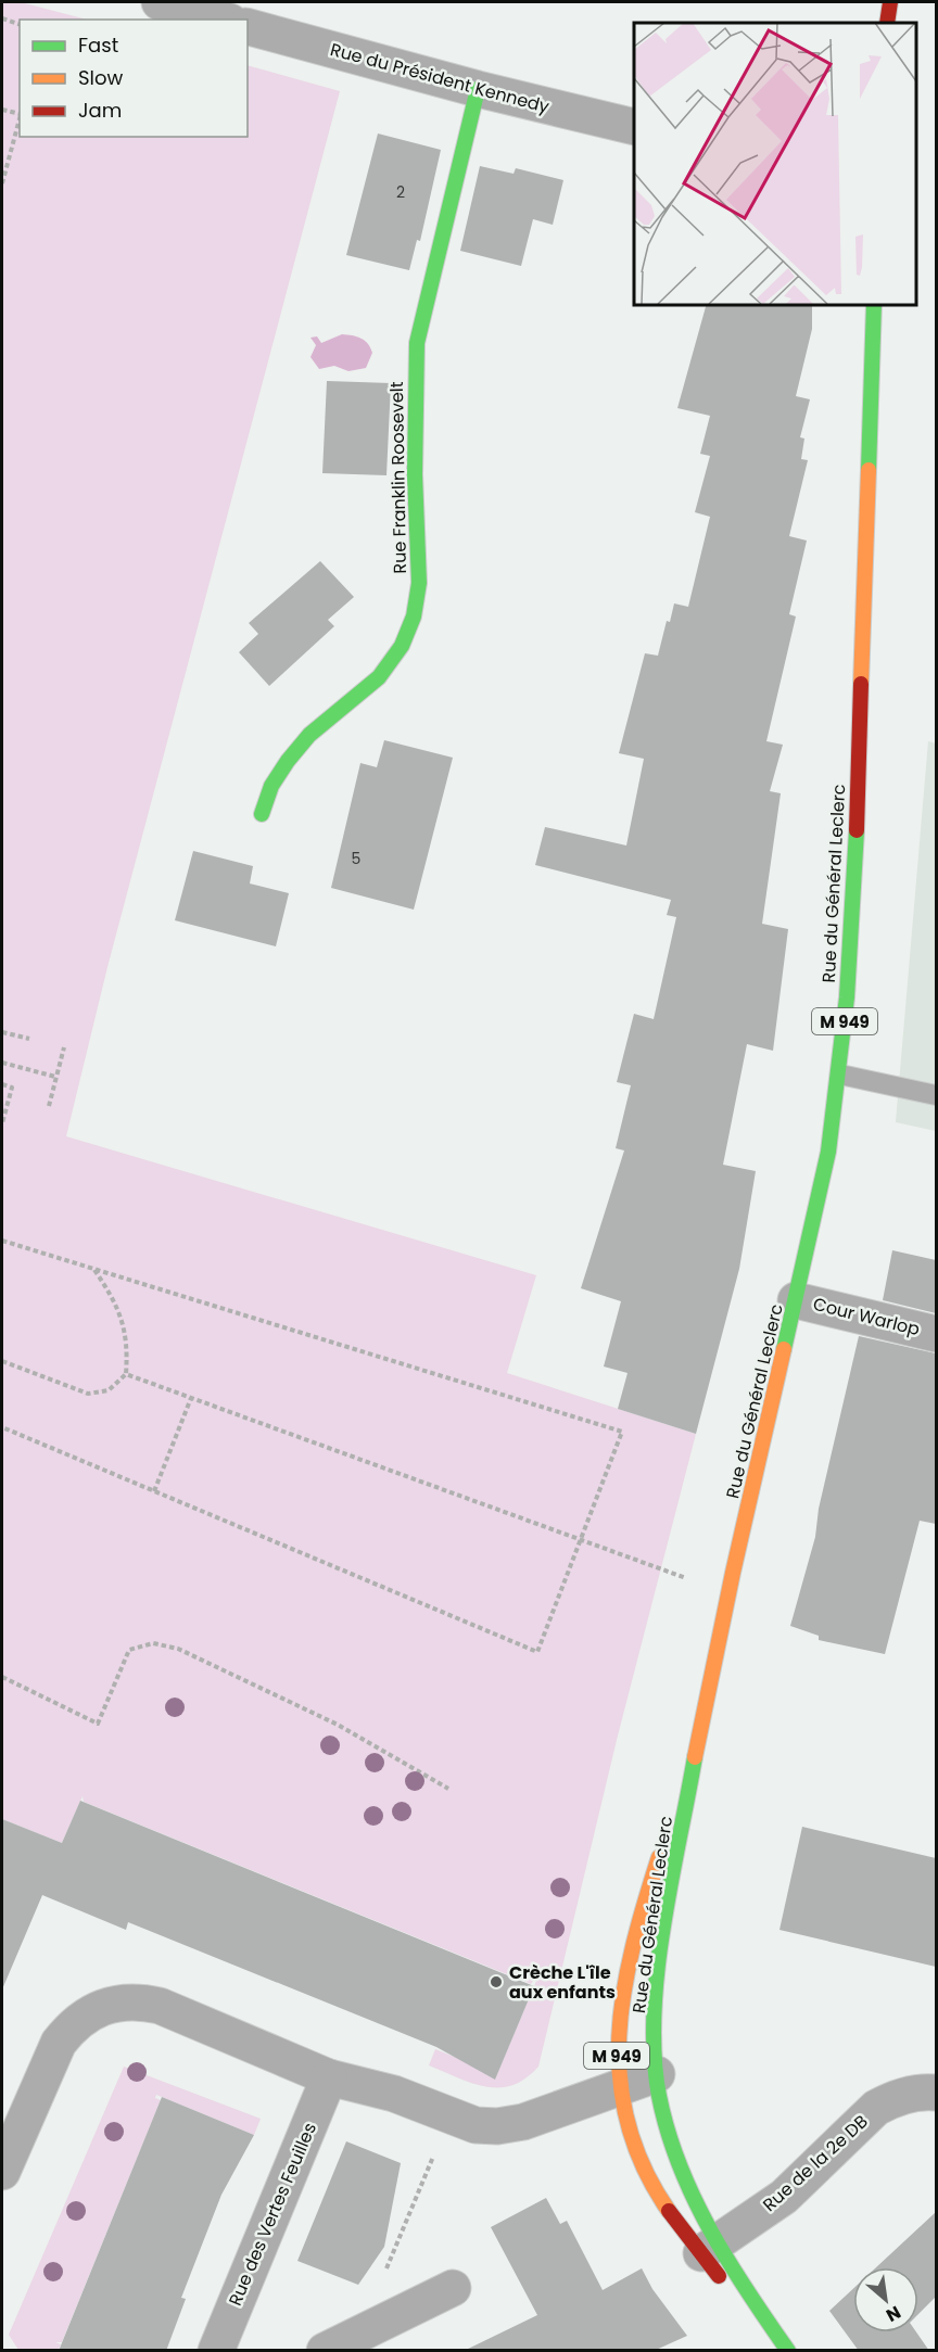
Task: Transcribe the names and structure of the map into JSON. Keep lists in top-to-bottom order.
{
  "streets": {
    "main road": ["Rue Franklin Roosevelt", "Rue du Général Leclerc", "M 949"],
    "street": [
      "Rue du Président Kennedy",
      "Cour Warlop",
      "Rue de la 2e DB",
      "Rue des Vertes Feuilles"
    ]
  },
  "crossings": [
    ["Rue du Président Kennedy", "Rue Franklin Roosevelt"],
    ["Rue du Général Leclerc", "Cour Warlop"],
    ["Rue du Général Leclerc", "Rue de la 2e DB"]
  ],
  "places": ["Crèche L'île aux enfants"],
  "house_numbers": ["2", "5"],
  "legend": ["Fast", "Slow", "Jam"],
  "north": "bottom right"
}
